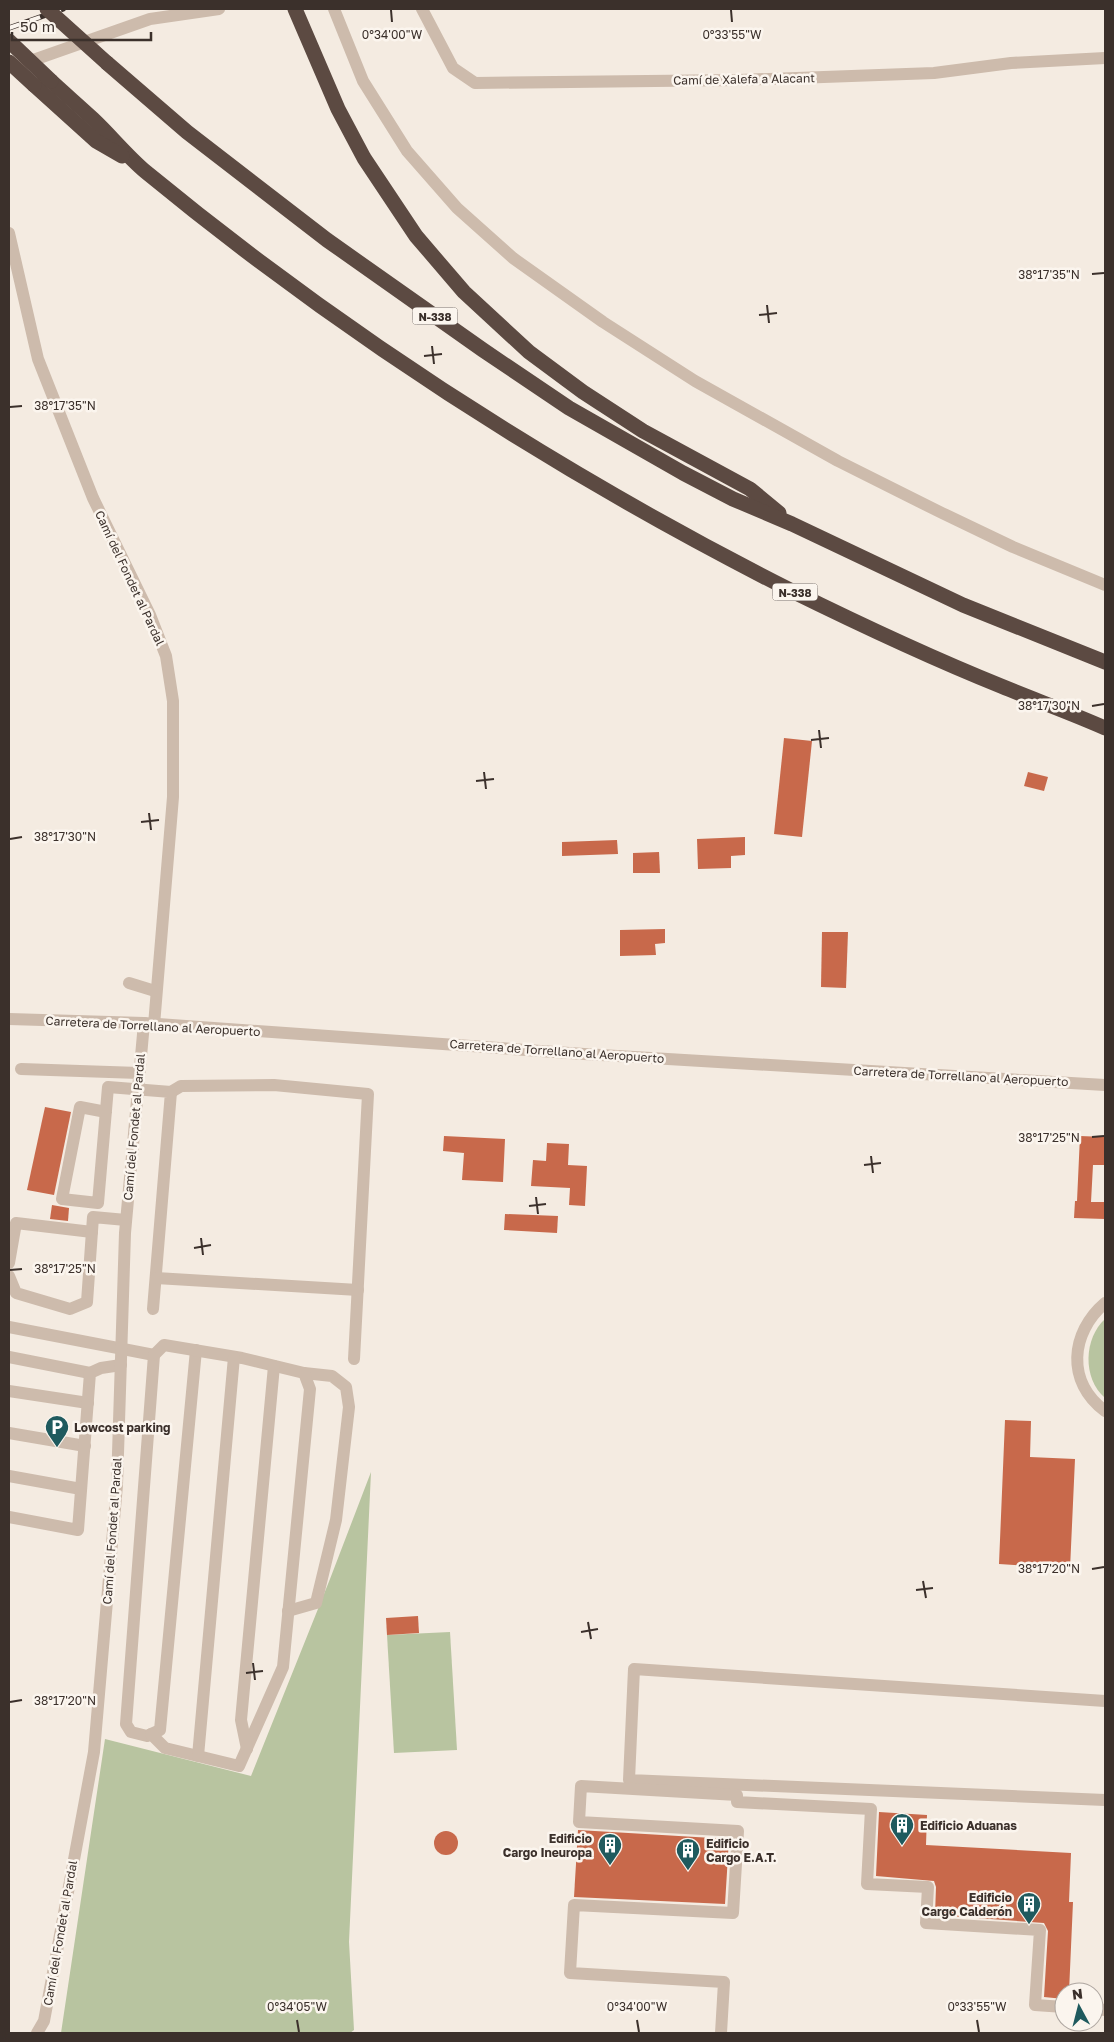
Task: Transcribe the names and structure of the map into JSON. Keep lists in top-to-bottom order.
{
  "streets": {
    "highway": ["N-338"],
    "street": ["Camí de Xalefa a Alacant", "Camí del Fondet al Pardal", "Carretera de Torrellano al Aeropuerto"]
  },
  "crossings": [
    ["Camí del Fondet al Pardal", "Carretera de Torrellano al Aeropuerto"]
  ],
  "places": {
    "parking": ["Lowcost parking"],
    "building": [
      "Edificio Aduanas",
      "Edificio Cargo Ineuropa",
      "Edificio Cargo E.A.T.",
      "Edificio Cargo Calderón"
    ]
  },
  "scale_bar": "50 m",
  "north": "top",
  "coordinates": [
    "0°34'00\"W",
    "0°33'55\"W",
    "38°17'35\"N",
    "38°17'30\"N",
    "38°17'25\"N",
    "38°17'20\"N",
    "0°34'05\"W"
  ]
}
